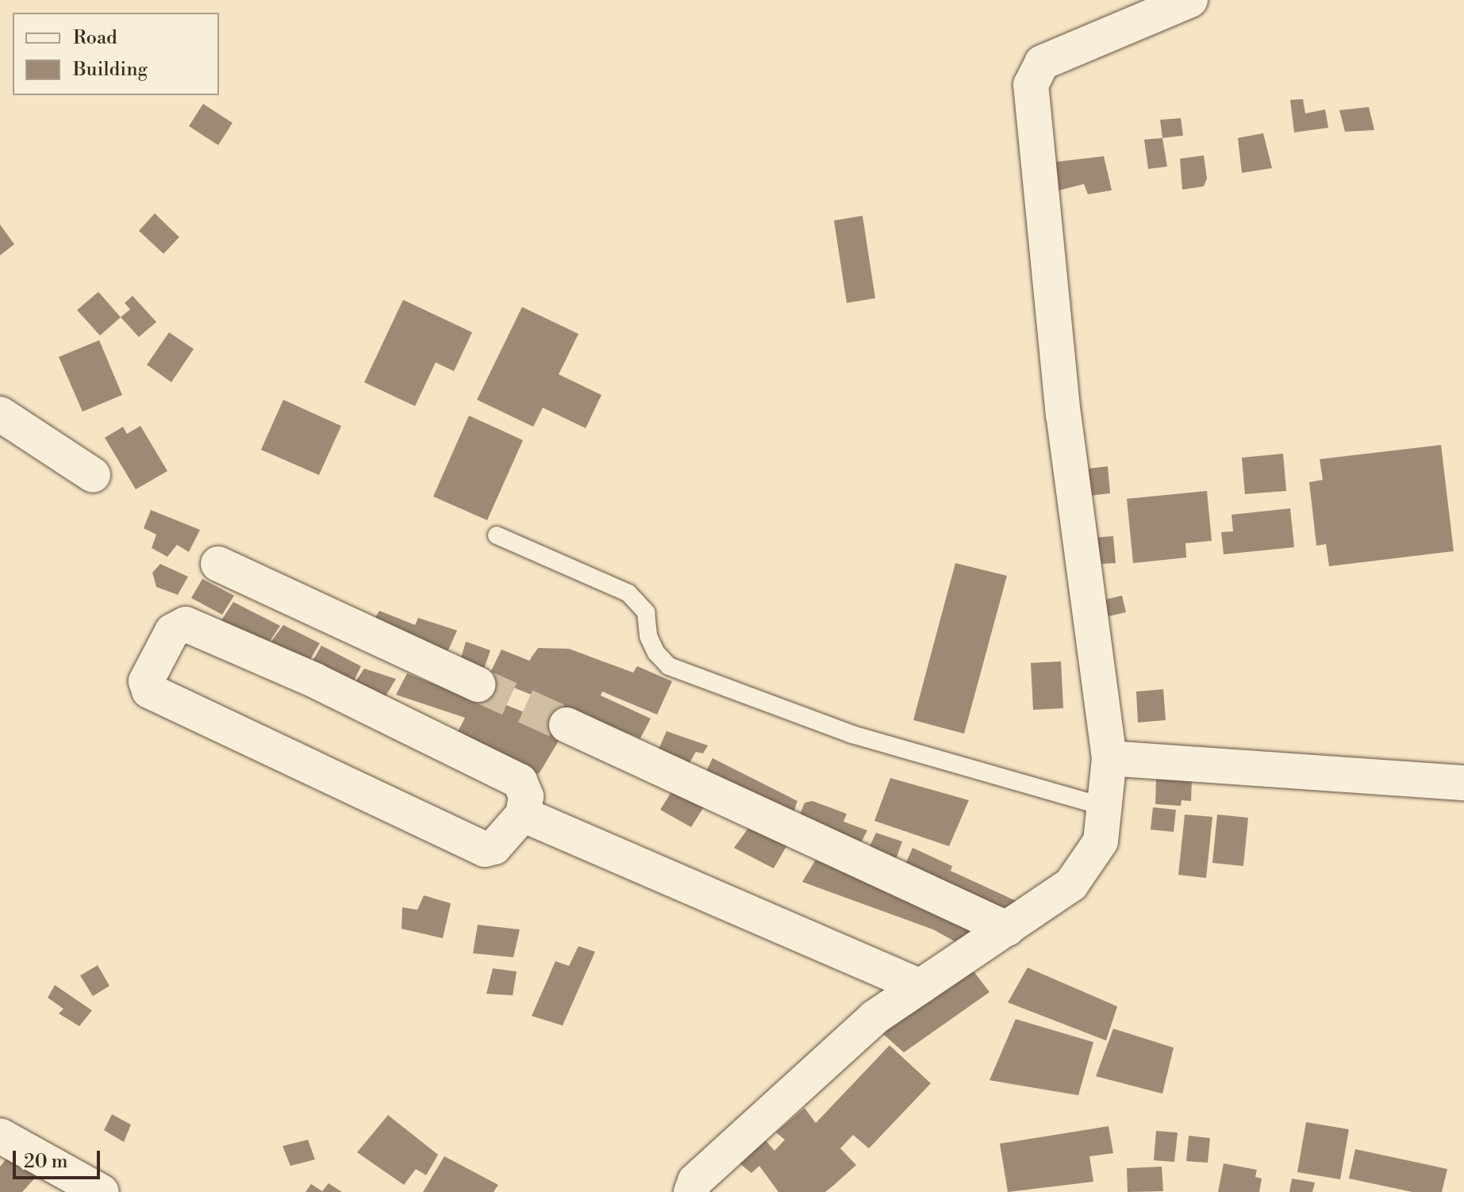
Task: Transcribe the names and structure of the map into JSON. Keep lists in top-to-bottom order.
{
  "legend": ["Road", "Building"],
  "scale_bar": "20 m"
}
